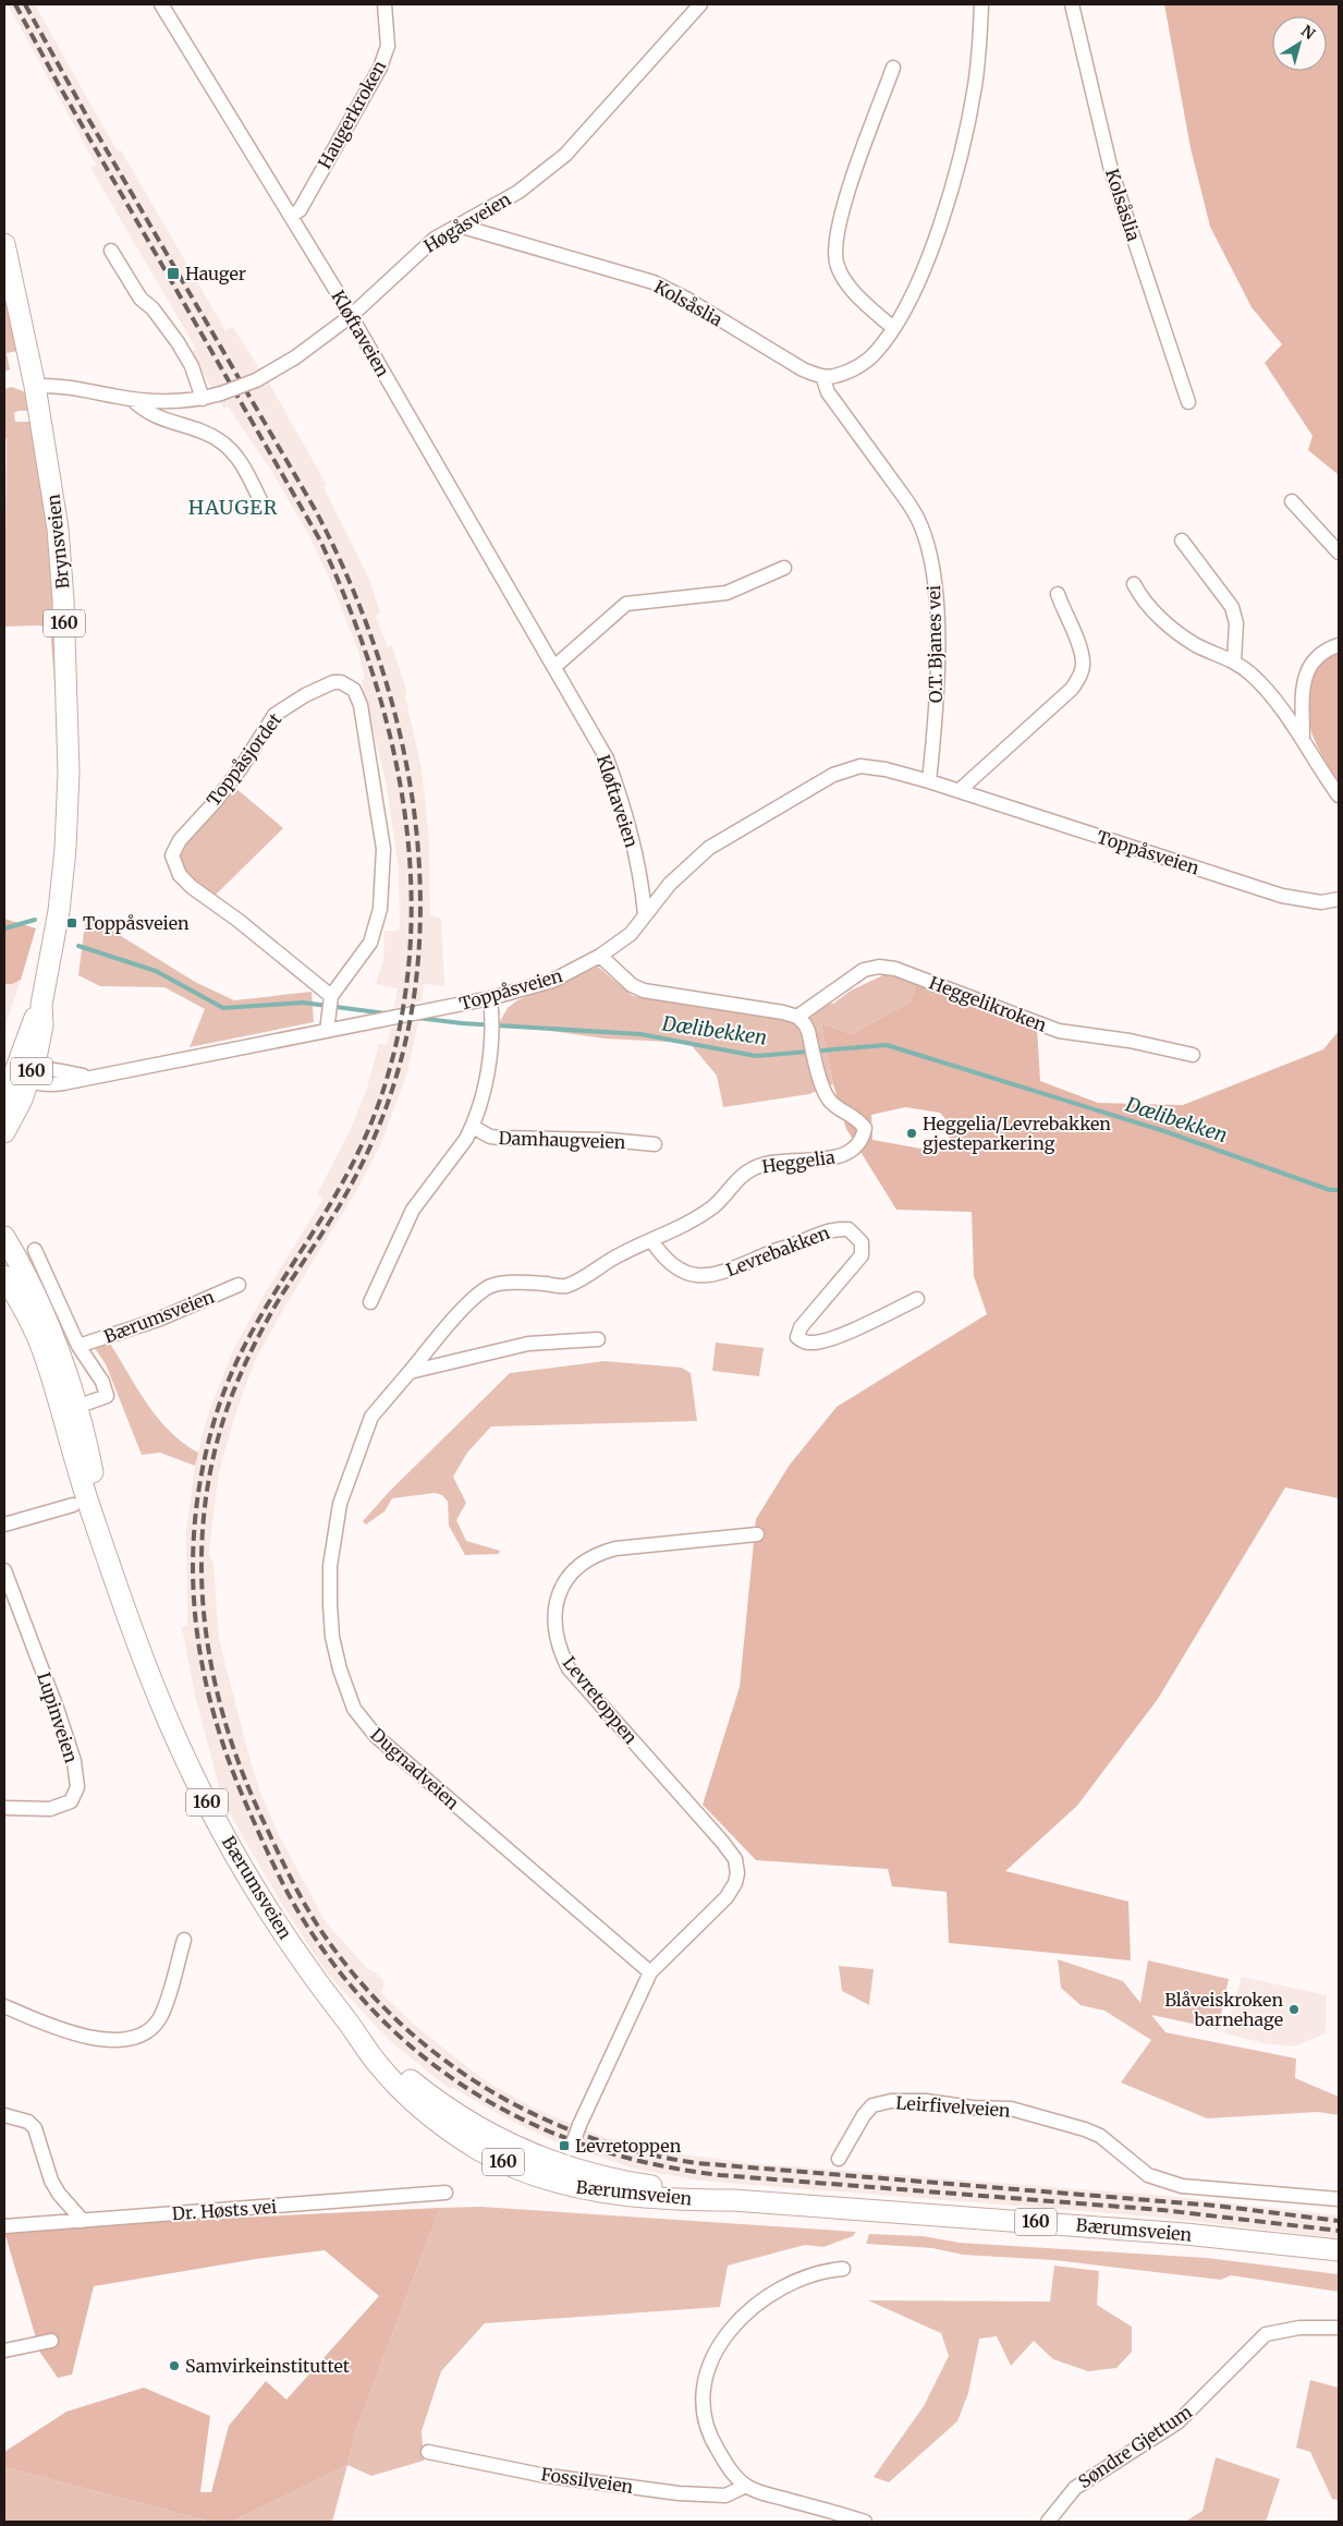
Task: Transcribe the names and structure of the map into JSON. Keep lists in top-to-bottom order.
{
  "streets": {
    "main road": ["Brynsveien", "160", "Bærumsveien"],
    "street": [
      "Haugerkroken",
      "Kolsåslia",
      "Høgåsveien",
      "Kløftaveien",
      "O.T. Bjanes vei",
      "Toppåsjordet",
      "Toppåsveien",
      "Heggelikroken",
      "Damhaugveien",
      "Heggelia",
      "Levrebakken",
      "Levretoppen",
      "Lupinveien",
      "Dugnadveien",
      "Leirfivelveien",
      "Dr. Høsts vei",
      "Søndre Gjettum",
      "Fossilveien"
    ]
  },
  "crossings": [
    ["Haugerkroken", "Kløftaveien"],
    ["Kolsåslia", "Høgåsveien"],
    ["Kolsåslia", "O.T. Bjanes vei"],
    ["Høgåsveien", "Kløftaveien"],
    ["Høgåsveien", "Brynsveien"],
    ["Kløftaveien", "Toppåsveien"],
    ["Brynsveien", "Toppåsveien"],
    ["O.T. Bjanes vei", "Toppåsveien"],
    ["Toppåsjordet", "Toppåsveien"],
    ["Toppåsveien", "Damhaugveien"],
    ["Heggelikroken", "Heggelia"],
    ["Heggelia", "Levrebakken"],
    ["Heggelia", "Dugnadveien"],
    ["Bærumsveien", "Levretoppen"],
    ["Levretoppen", "Dugnadveien"]
  ],
  "districts": ["HAUGER"],
  "water": ["Dælibekken"],
  "places": {
    "transit": ["Hauger", "Toppåsveien", "Levretoppen"],
    "other": ["Heggelia/Levrebakken gjesteparkering", "Blåveiskroken barnehage", "Samvirkeinstituttet"]
  },
  "north": "top right"
}
